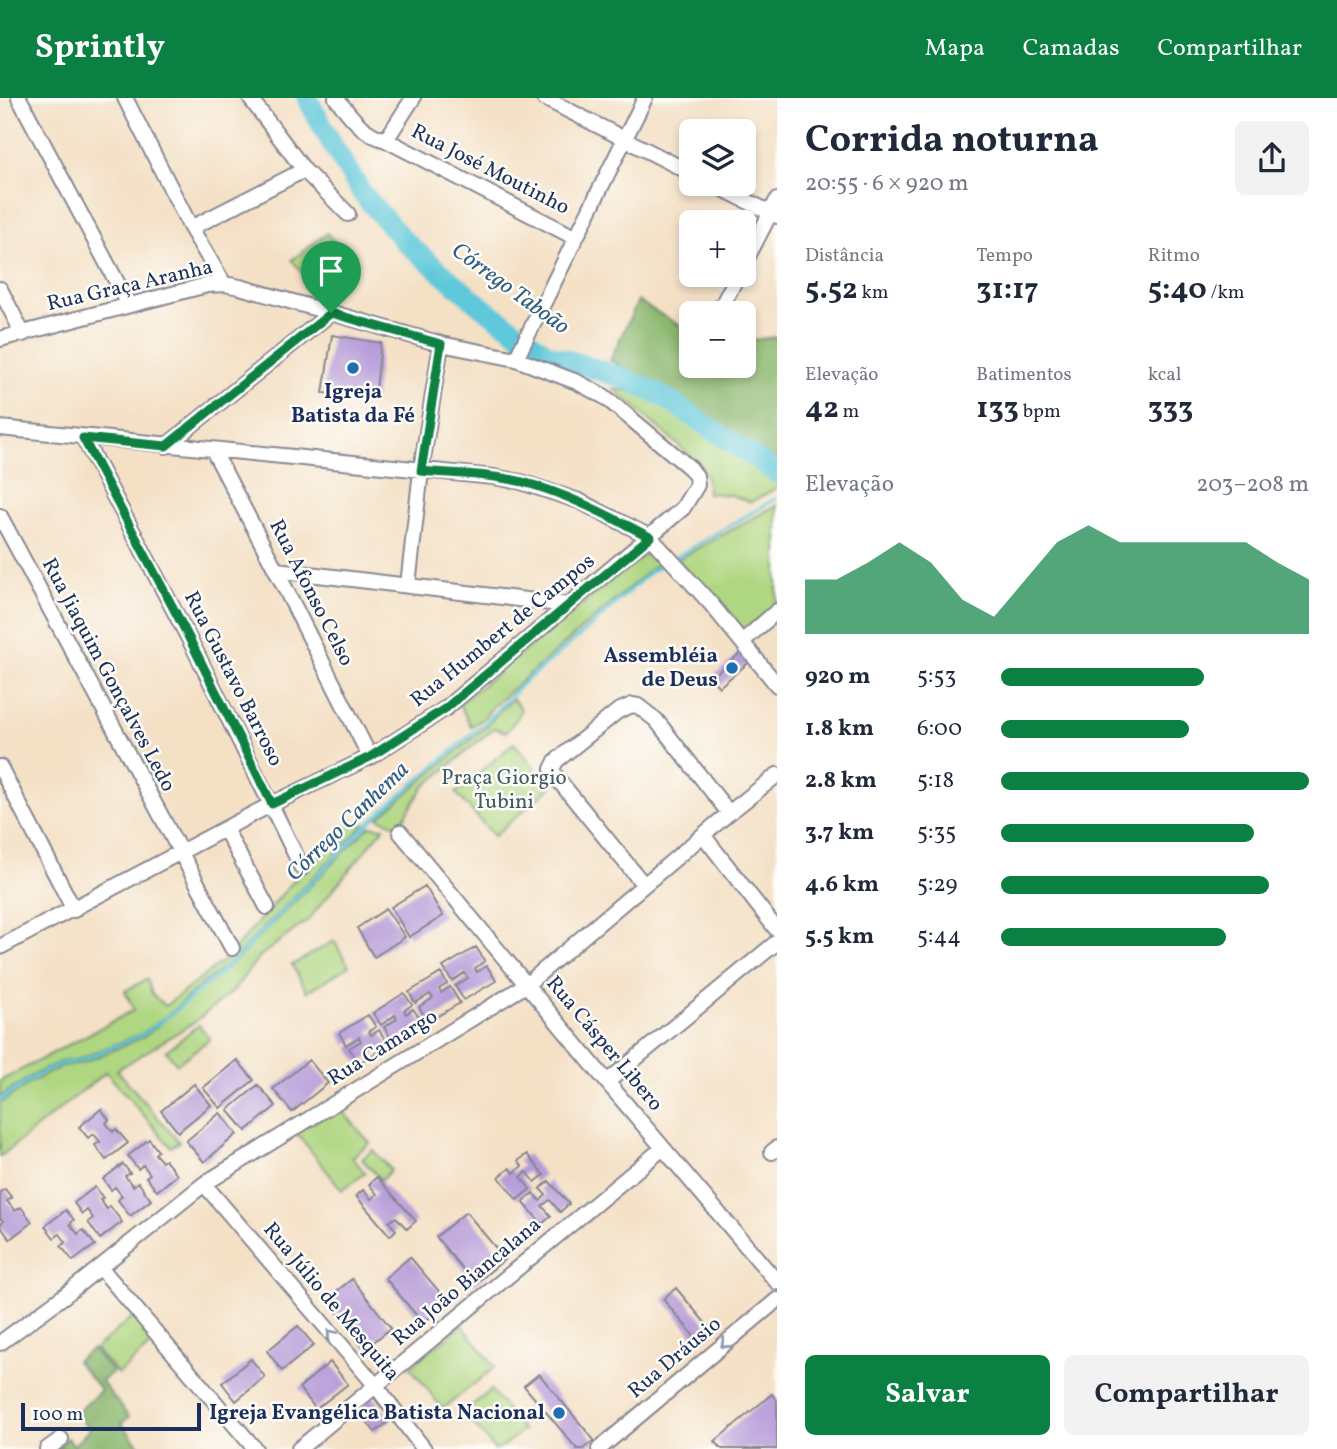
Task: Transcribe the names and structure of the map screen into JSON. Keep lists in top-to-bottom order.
{
  "streets": {
    "street": [
      "Rua José Moutinho",
      "Rua Graça Aranha",
      "Rua Afonso Celso",
      "Rua Humbert de Campos",
      "Rua Jiaquim Gonçalves Ledo",
      "Rua Gustavo Barroso",
      "Rua Cásper Libero",
      "Rua Camargo",
      "Rua João Biancalana",
      "Rua Júlio de Mesquita",
      "Rua Dráusio"
    ]
  },
  "crossings": [
    ["Rua Graça Aranha", "Rua Humbert de Campos"],
    ["Rua Afonso Celso", "Rua Humbert de Campos"],
    ["Rua Humbert de Campos", "Rua Jiaquim Gonçalves Ledo"],
    ["Rua Humbert de Campos", "Rua Gustavo Barroso"],
    ["Rua Cásper Libero", "Rua Camargo"],
    ["Rua Cásper Libero", "Rua João Biancalana"],
    ["Rua Camargo", "Rua Júlio de Mesquita"],
    ["Rua João Biancalana", "Rua Júlio de Mesquita"]
  ],
  "one_way": ["Rua Júlio de Mesquita", "Rua Dráusio"],
  "water": ["Córrego Taboão", "Córrego Canhema"],
  "parks": ["Praça Giorgio Tubini"],
  "places": ["Igreja Batista da Fé", "Assembléia de Deus", "Igreja Evangélica Batista Nacional"],
  "scale_bar": "100 m",
  "page": {
    "header": "Sprintly",
    "nav": ["Mapa", "Camadas", "Compartilhar"],
    "heading": ["Corrida noturna", "20:55 · 6 × 920 m"],
    "map_buttons": ["+", "−"],
    "stats": [
      ["Distância", "5.52 km"],
      ["Tempo", "31:17"],
      ["Ritmo", "5:40 /km"],
      ["Elevação", "42 m"],
      ["Batimentos", "133 bpm"],
      ["kcal", "333"]
    ],
    "chart": ["Elevação", "203–208 m"],
    "list": [
      {
        "name": "920 m",
        "note": "5:53"
      },
      {
        "name": "1.8 km",
        "note": "6:00"
      },
      {
        "name": "2.8 km",
        "note": "5:18"
      },
      {
        "name": "3.7 km",
        "note": "5:35"
      },
      {
        "name": "4.6 km",
        "note": "5:29"
      },
      {
        "name": "5.5 km",
        "note": "5:44"
      }
    ],
    "buttons": ["Salvar", "Compartilhar"],
    "scale": "100 m"
  }
}
